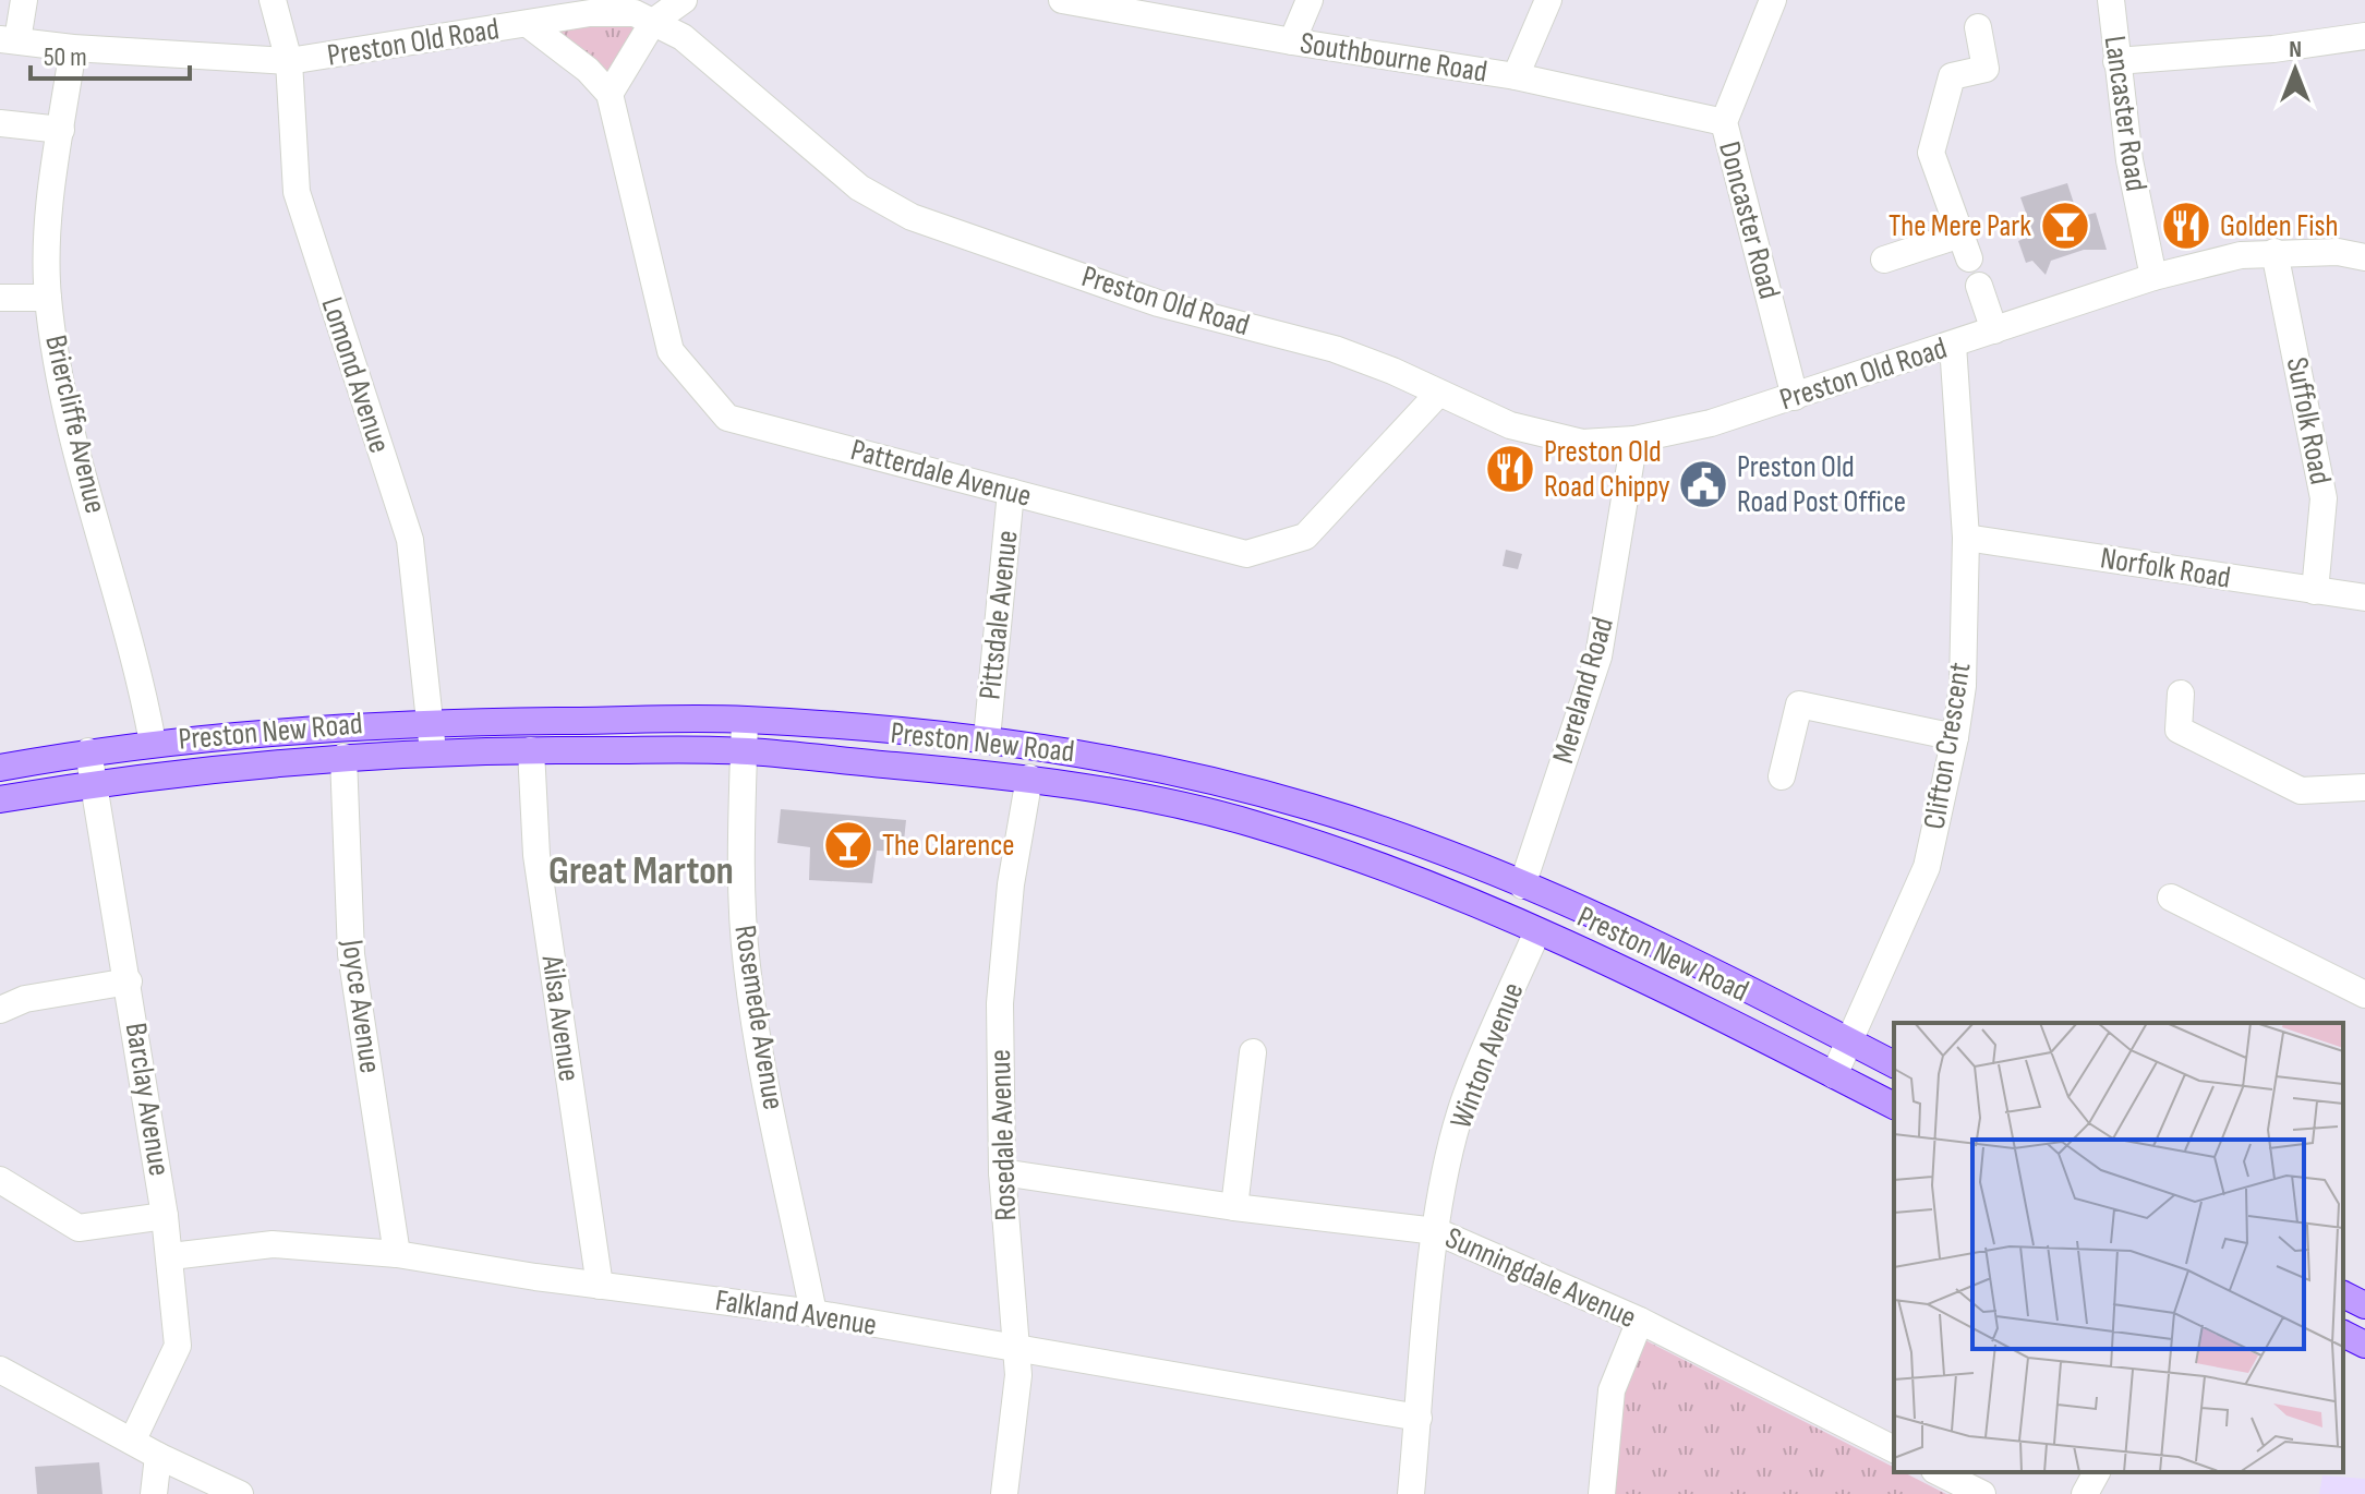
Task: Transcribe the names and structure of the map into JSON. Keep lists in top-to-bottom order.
{
  "streets": {
    "highway": ["Preston New Road"],
    "street": [
      "Preston Old Road",
      "Southbourne Road",
      "Lancaster Road",
      "Doncaster Road",
      "Lomond Avenue",
      "Suffolk Road",
      "Briercliffe Avenue",
      "Patterdale Avenue",
      "Norfolk Road",
      "Pittsdale Avenue",
      "Mereland Road",
      "Clifton Crescent",
      "Joyce Avenue",
      "Rosemede Avenue",
      "Ailsa Avenue",
      "Winton Avenue",
      "Barclay Avenue",
      "Rosedale Avenue",
      "Sunningdale Avenue",
      "Falkland Avenue"
    ]
  },
  "crossings": [
    ["Preston Old Road", "Lancaster Road"],
    ["Preston Old Road", "Doncaster Road"],
    ["Preston Old Road", "Lomond Avenue"],
    ["Preston Old Road", "Suffolk Road"],
    ["Preston Old Road", "Briercliffe Avenue"],
    ["Preston Old Road", "Patterdale Avenue"],
    ["Preston Old Road", "Mereland Road"],
    ["Preston Old Road", "Clifton Crescent"],
    ["Southbourne Road", "Doncaster Road"],
    ["Lomond Avenue", "Preston New Road"],
    ["Suffolk Road", "Norfolk Road"],
    ["Briercliffe Avenue", "Preston New Road"],
    ["Patterdale Avenue", "Pittsdale Avenue"],
    ["Norfolk Road", "Clifton Crescent"],
    ["Pittsdale Avenue", "Preston New Road"],
    ["Mereland Road", "Preston New Road"],
    ["Preston New Road", "Clifton Crescent"],
    ["Preston New Road", "Joyce Avenue"],
    ["Preston New Road", "Rosemede Avenue"],
    ["Preston New Road", "Ailsa Avenue"],
    ["Preston New Road", "Winton Avenue"],
    ["Preston New Road", "Barclay Avenue"],
    ["Preston New Road", "Rosedale Avenue"],
    ["Joyce Avenue", "Falkland Avenue"],
    ["Rosemede Avenue", "Falkland Avenue"],
    ["Ailsa Avenue", "Falkland Avenue"],
    ["Winton Avenue", "Sunningdale Avenue"],
    ["Winton Avenue", "Falkland Avenue"],
    ["Barclay Avenue", "Falkland Avenue"],
    ["Rosedale Avenue", "Sunningdale Avenue"],
    ["Rosedale Avenue", "Falkland Avenue"]
  ],
  "districts": ["Great Marton"],
  "places": {
    "bar": ["The Mere Park", "The Clarence"],
    "restaurant": ["Golden Fish", "Preston Old Road Chippy"],
    "public building": ["Preston Old Road Post Office"]
  },
  "scale_bar": "50 m",
  "north": "top"
}
